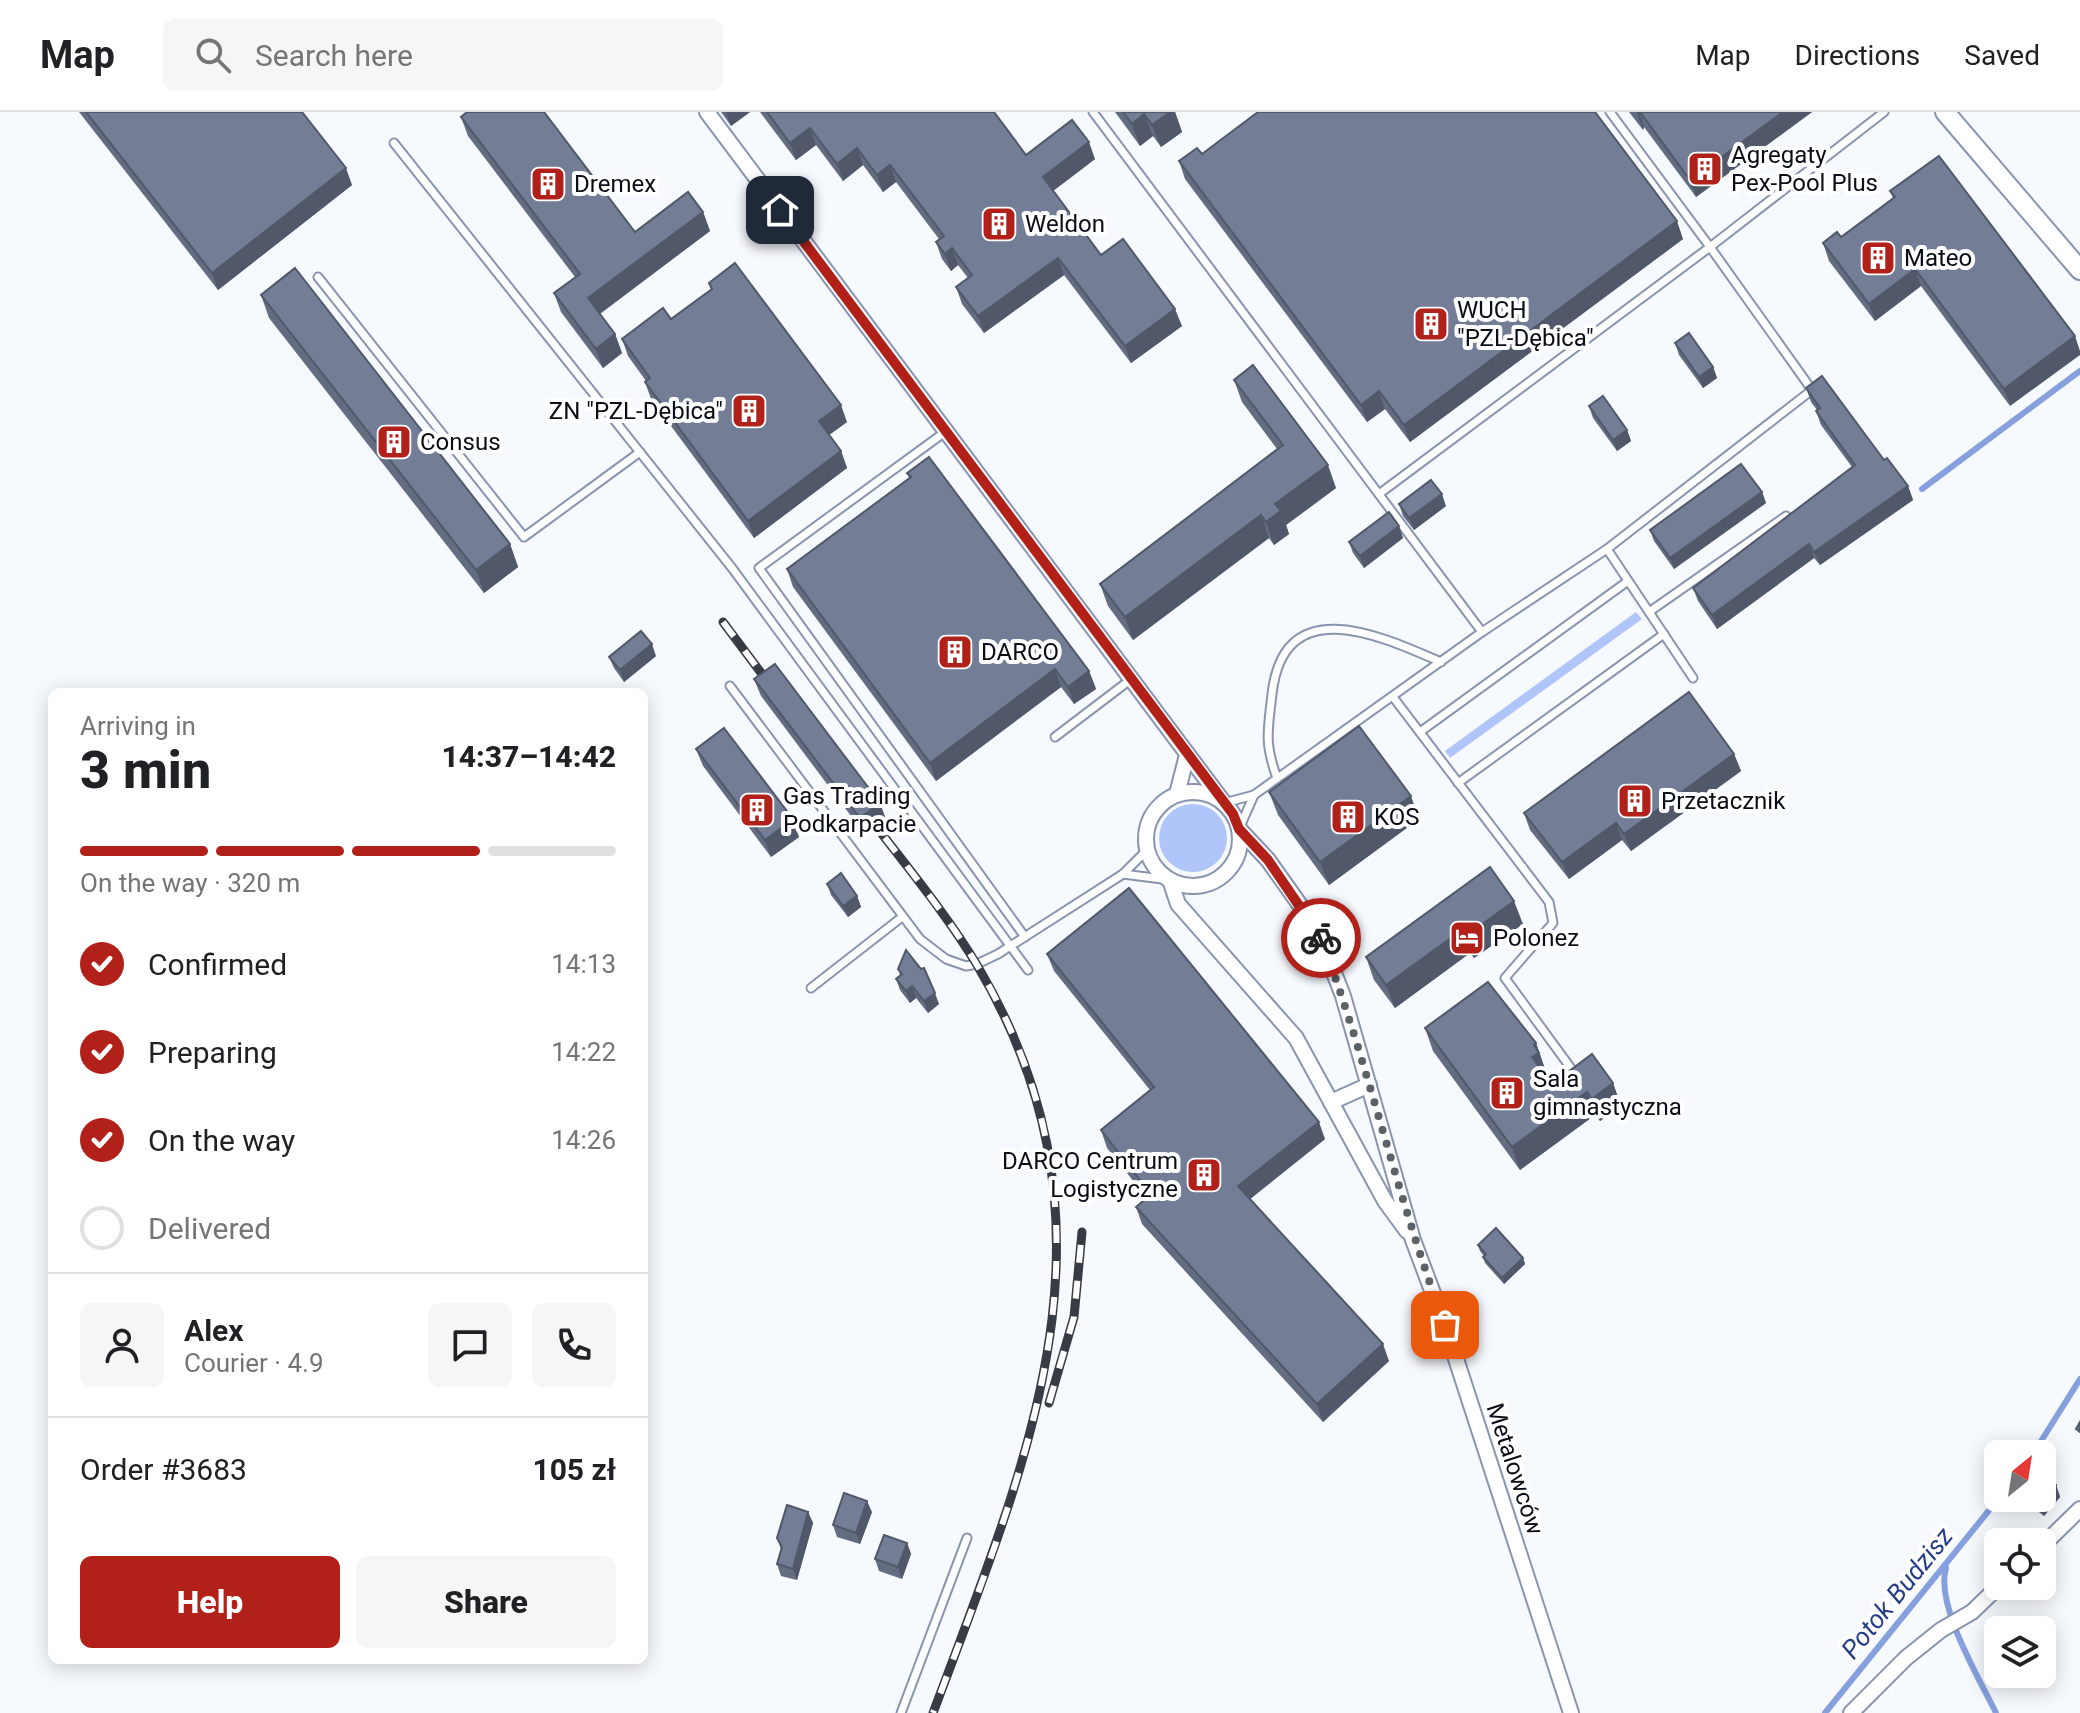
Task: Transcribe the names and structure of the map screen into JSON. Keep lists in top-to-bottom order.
{
  "streets": {
    "street": ["Metalowców"]
  },
  "water": ["Potok Budzisz"],
  "places": {
    "building": [
      "Agregaty Pex-Pool Plus",
      "Dremex",
      "Weldon",
      "Mateo",
      "WUCH \"PZL-Dębica\"",
      "ZN \"PZL-Dębica\"",
      "Consus",
      "DARCO",
      "Przetacznik",
      "Gas Trading Podkarpacie",
      "KOS",
      "Sala gimnastyczna",
      "DARCO Centrum Logistyczne"
    ],
    "hotel": ["Polonez"]
  },
  "north": "top right",
  "page": {
    "header": "Map",
    "search": "Search here",
    "nav": ["Map", "Directions", "Saved"],
    "heading": ["3 min", "Arriving in", "14:37–14:42"],
    "panel": [
      "Alex",
      "Courier · 4.9",
      "Order #3683",
      "105 zł"
    ],
    "bar": "On the way · 320 m",
    "list": [
      ["Confirmed", "14:13"],
      ["Preparing", "14:22"],
      ["On the way", "14:26"],
      "Delivered"
    ],
    "buttons": ["Help", "Share"]
  }
}
